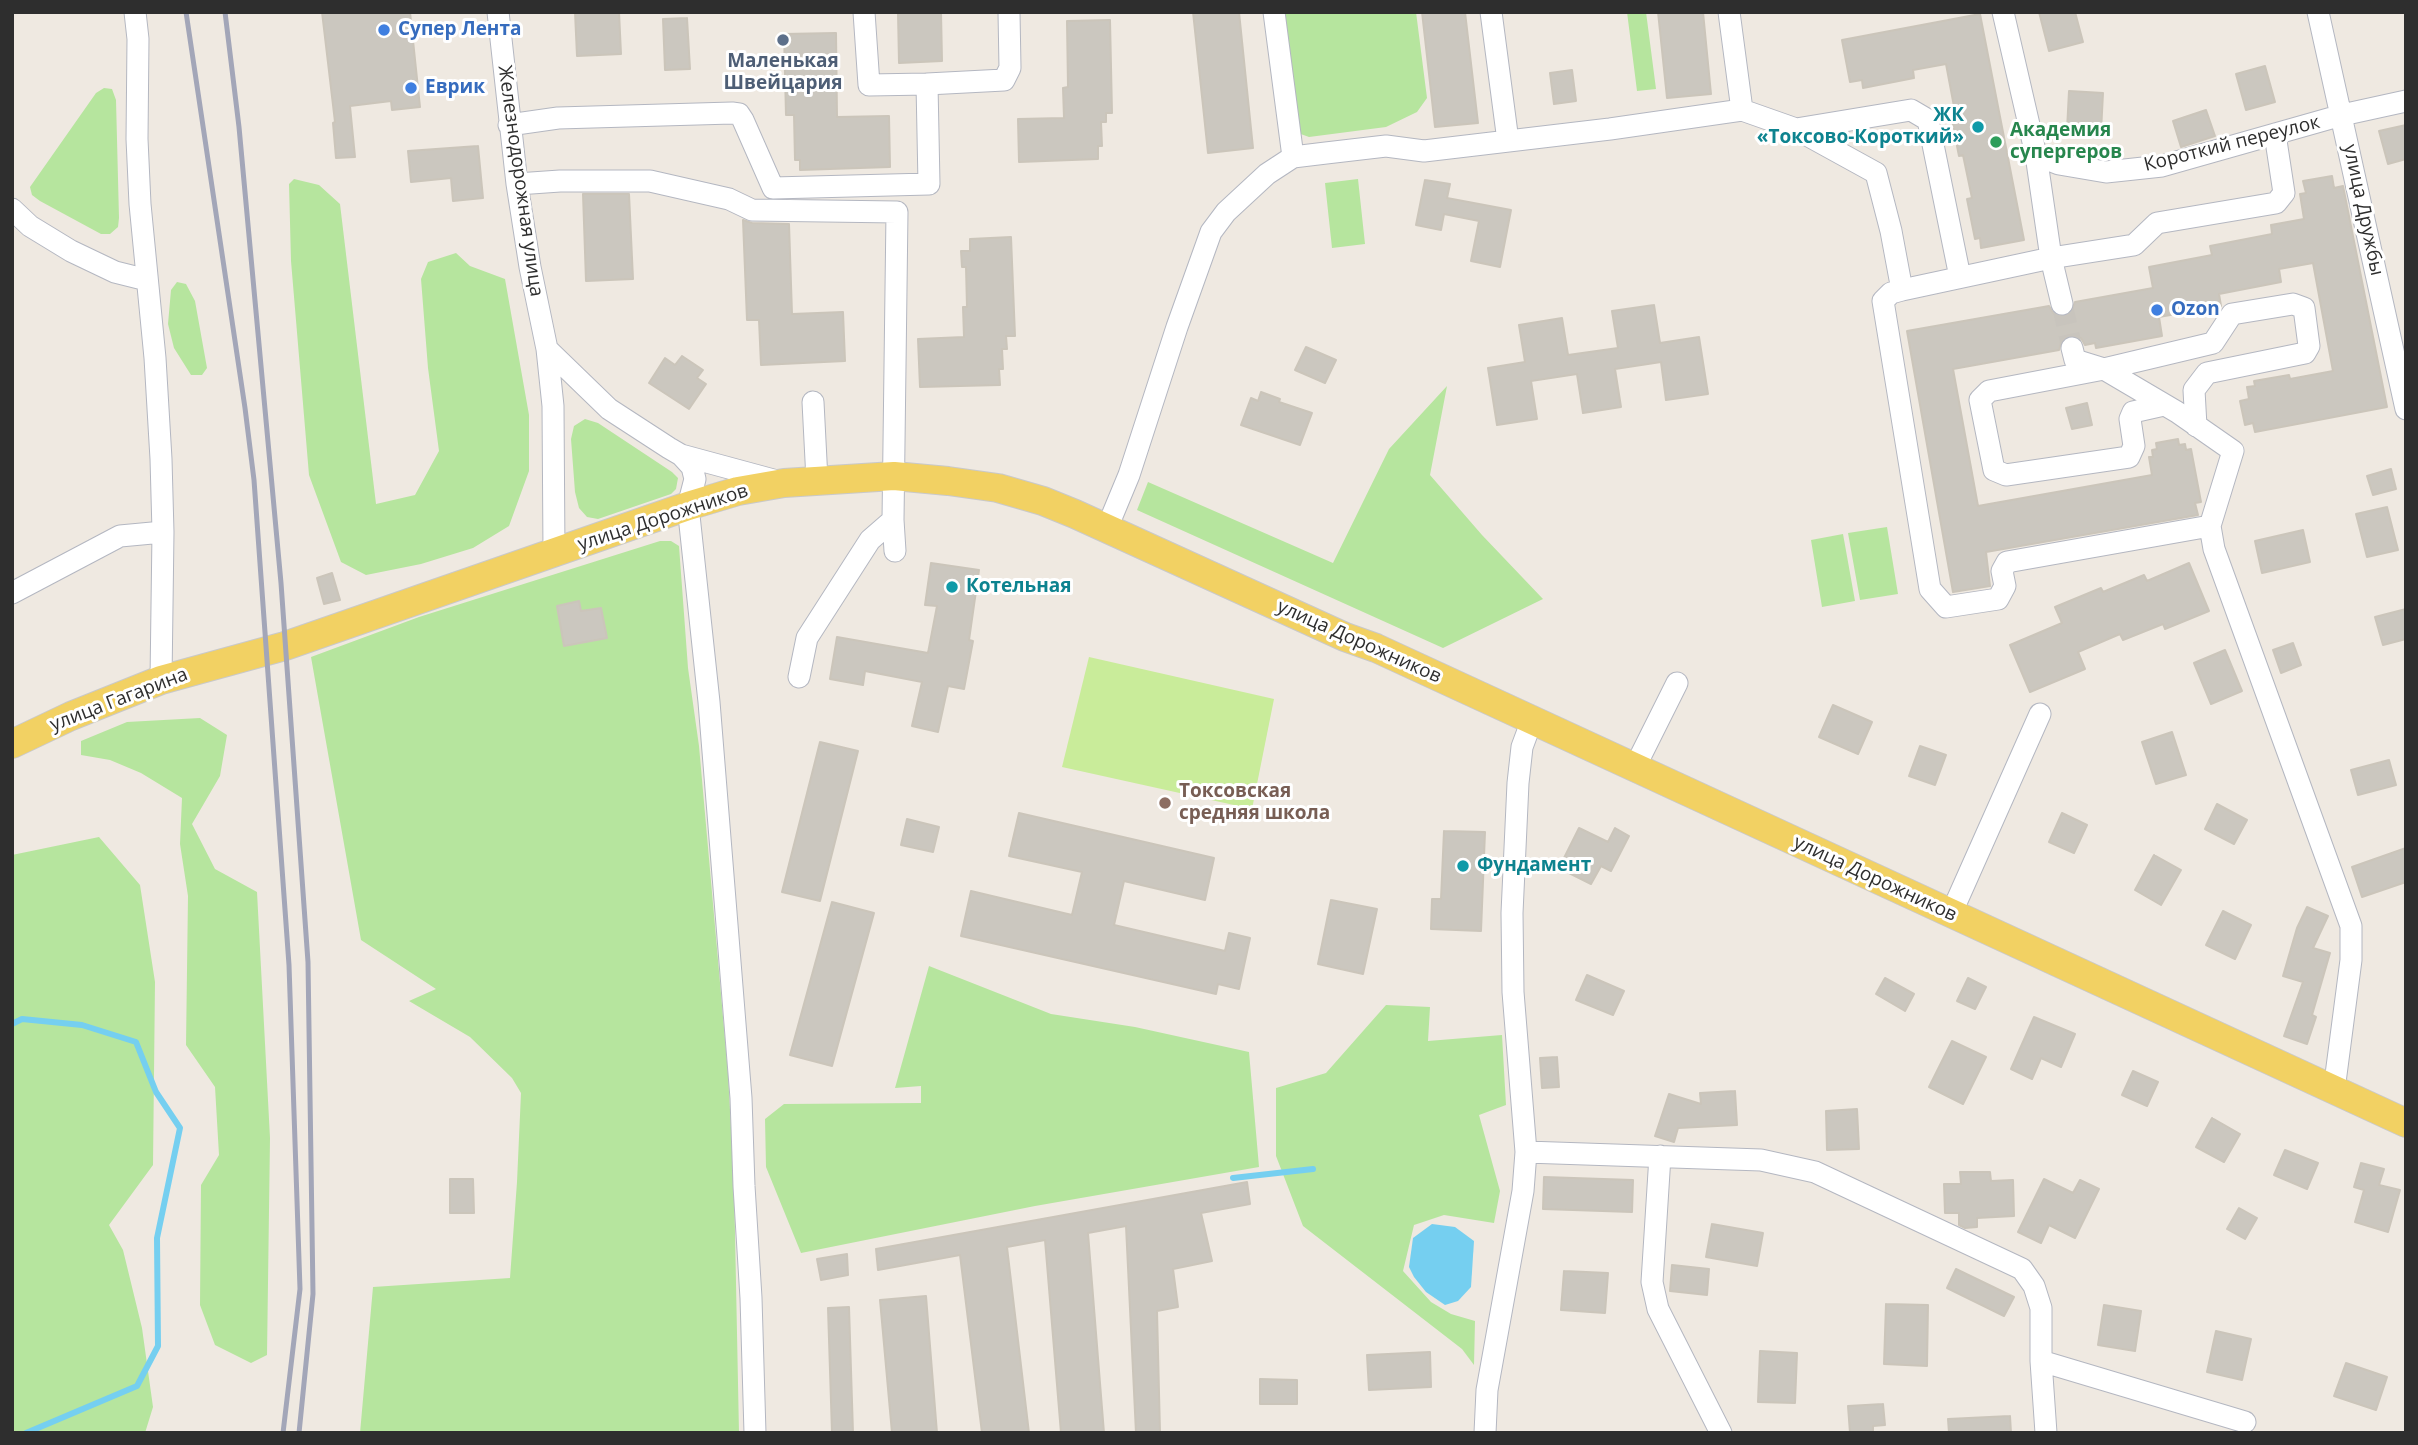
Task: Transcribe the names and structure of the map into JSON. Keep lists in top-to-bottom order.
{
  "streets": {
    "main road": ["улица Дорожников", "улица Гагарина"],
    "street": ["Короткий переулок", "Железнодорожная улица", "улица Дружбы"]
  },
  "crossings": [
    ["Короткий переулок", "улица Дружбы"],
    ["Железнодорожная улица", "улица Дорожников"],
    ["улица Дорожников", "улица Гагарина"]
  ],
  "places": [
    "Супер Лента",
    "Маленькая Швейцария",
    "Еврик",
    "ЖК «Токсово-Короткий»",
    "Академия супергеров",
    "Ozon",
    "Котельная",
    "Токсовская средняя школа",
    "Фундамент"
  ]
}
